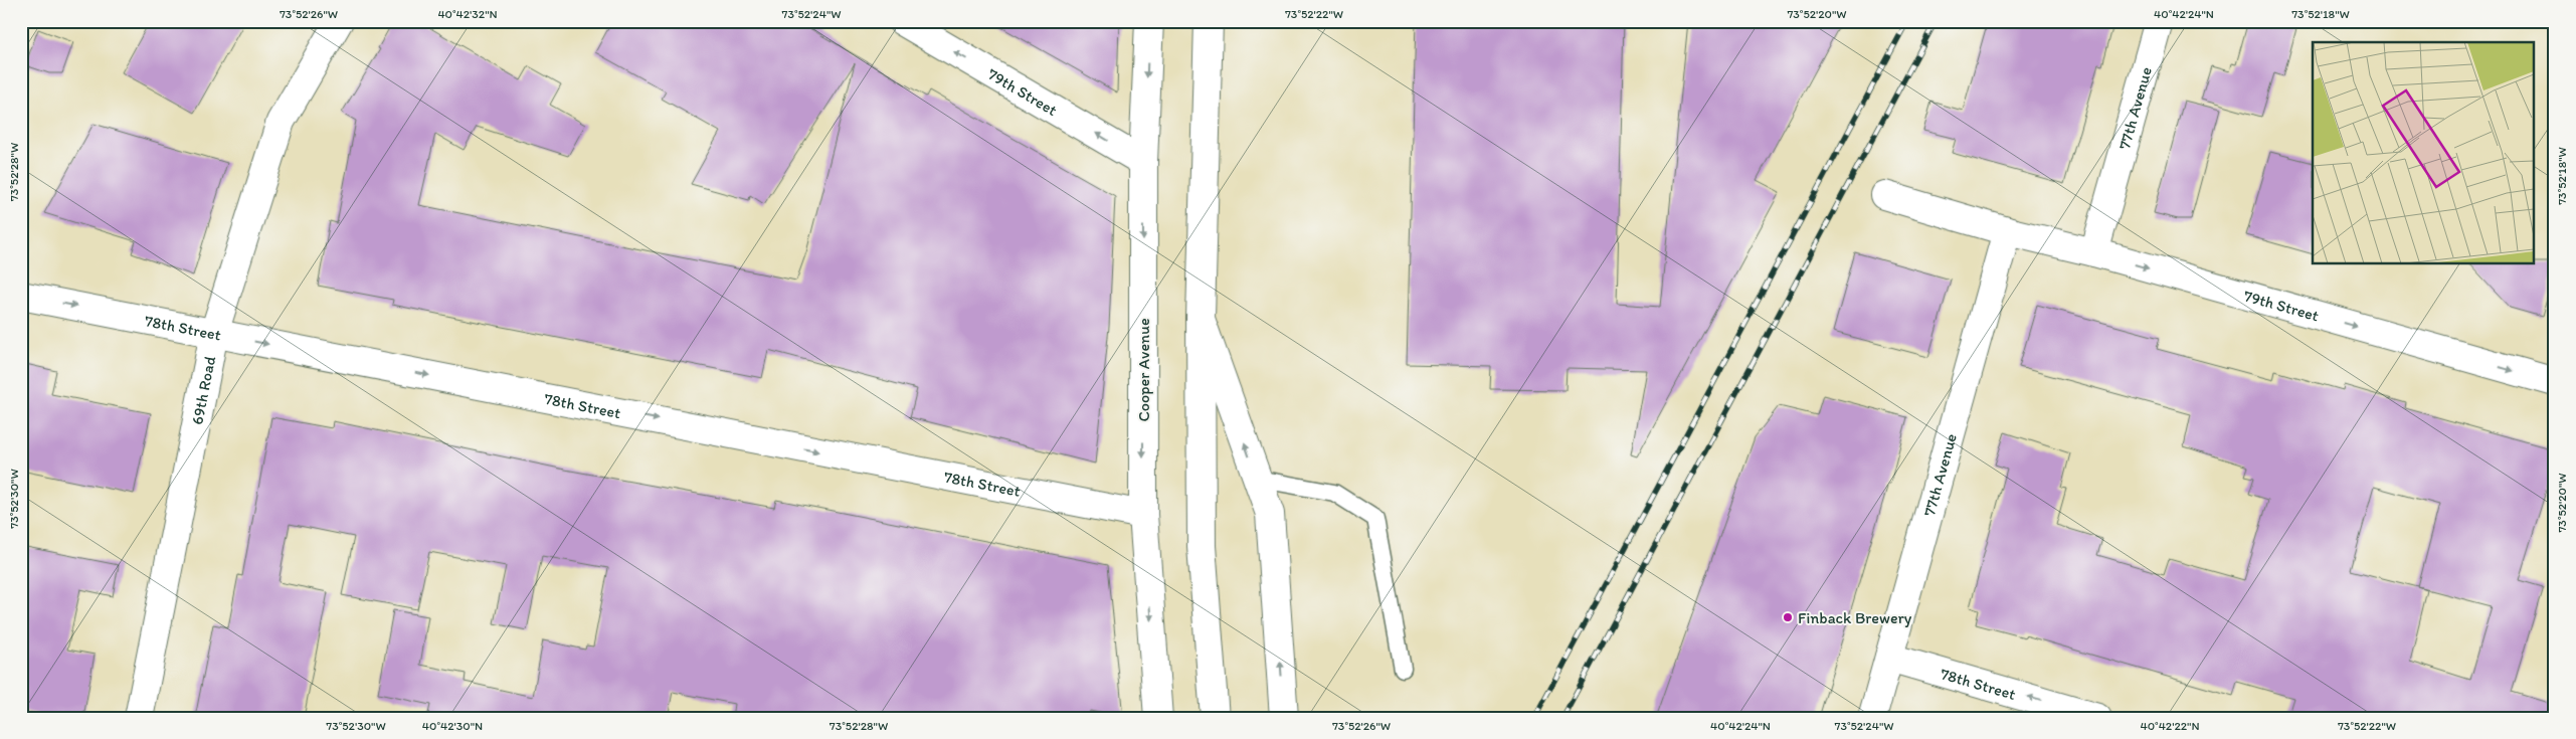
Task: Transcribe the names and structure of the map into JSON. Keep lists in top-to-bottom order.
{
  "streets": {
    "street": [
      "79th Street",
      "77th Avenue",
      "78th Street",
      "Cooper Avenue",
      "69th Road"
    ]
  },
  "crossings": [
    ["79th Street", "77th Avenue"],
    ["79th Street", "Cooper Avenue"],
    ["77th Avenue", "78th Street"],
    ["78th Street", "Cooper Avenue"],
    ["78th Street", "69th Road"]
  ],
  "places": ["Finback Brewery"],
  "coordinates": [
    "73°52'26\"W",
    "40°42'32\"N",
    "73°52'24\"W",
    "73°52'22\"W",
    "73°52'20\"W",
    "40°42'24\"N",
    "73°52'18\"W",
    "73°52'28\"W",
    "73°52'30\"W",
    "40°42'30\"N",
    "40°42'22\"N"
  ]
}
